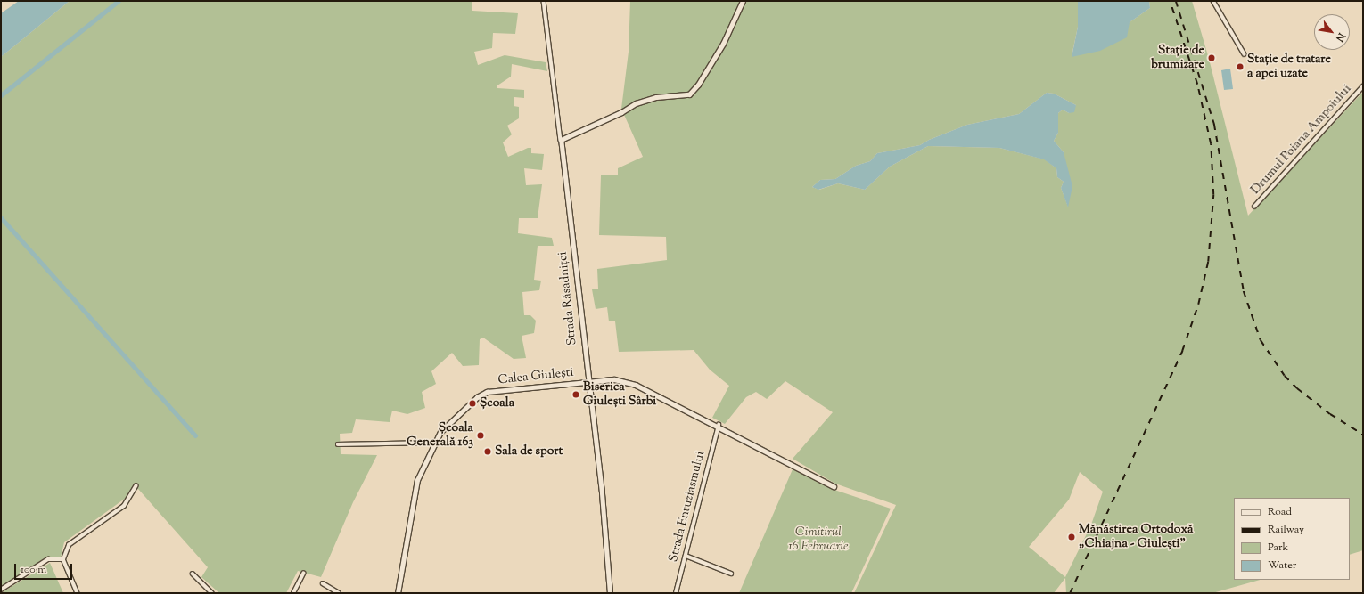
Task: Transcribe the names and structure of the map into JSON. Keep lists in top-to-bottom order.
{
  "streets": {
    "main road": ["Strada Răsadniței", "Calea Giulești"],
    "street": ["Drumul Poiana Ampoiului", "Strada Entuziasmului"]
  },
  "crossings": [
    ["Strada Răsadniței", "Calea Giulești"],
    ["Calea Giulești", "Strada Entuziasmului"]
  ],
  "parks": ["Cimitirul 16 Februarie"],
  "places": [
    "Stație de brumizare",
    "Stație de tratare a apei uzate",
    "Biserica Giulești Sârbi",
    "Școala",
    "Școala Generală 163",
    "Sala de sport",
    "Mănăstirea Ortodoxă „Chiajna - Giulești”"
  ],
  "legend": [
    "Road",
    "Railway",
    "Park",
    "Water"
  ],
  "scale_bar": "100 m",
  "north": "bottom right"
}
